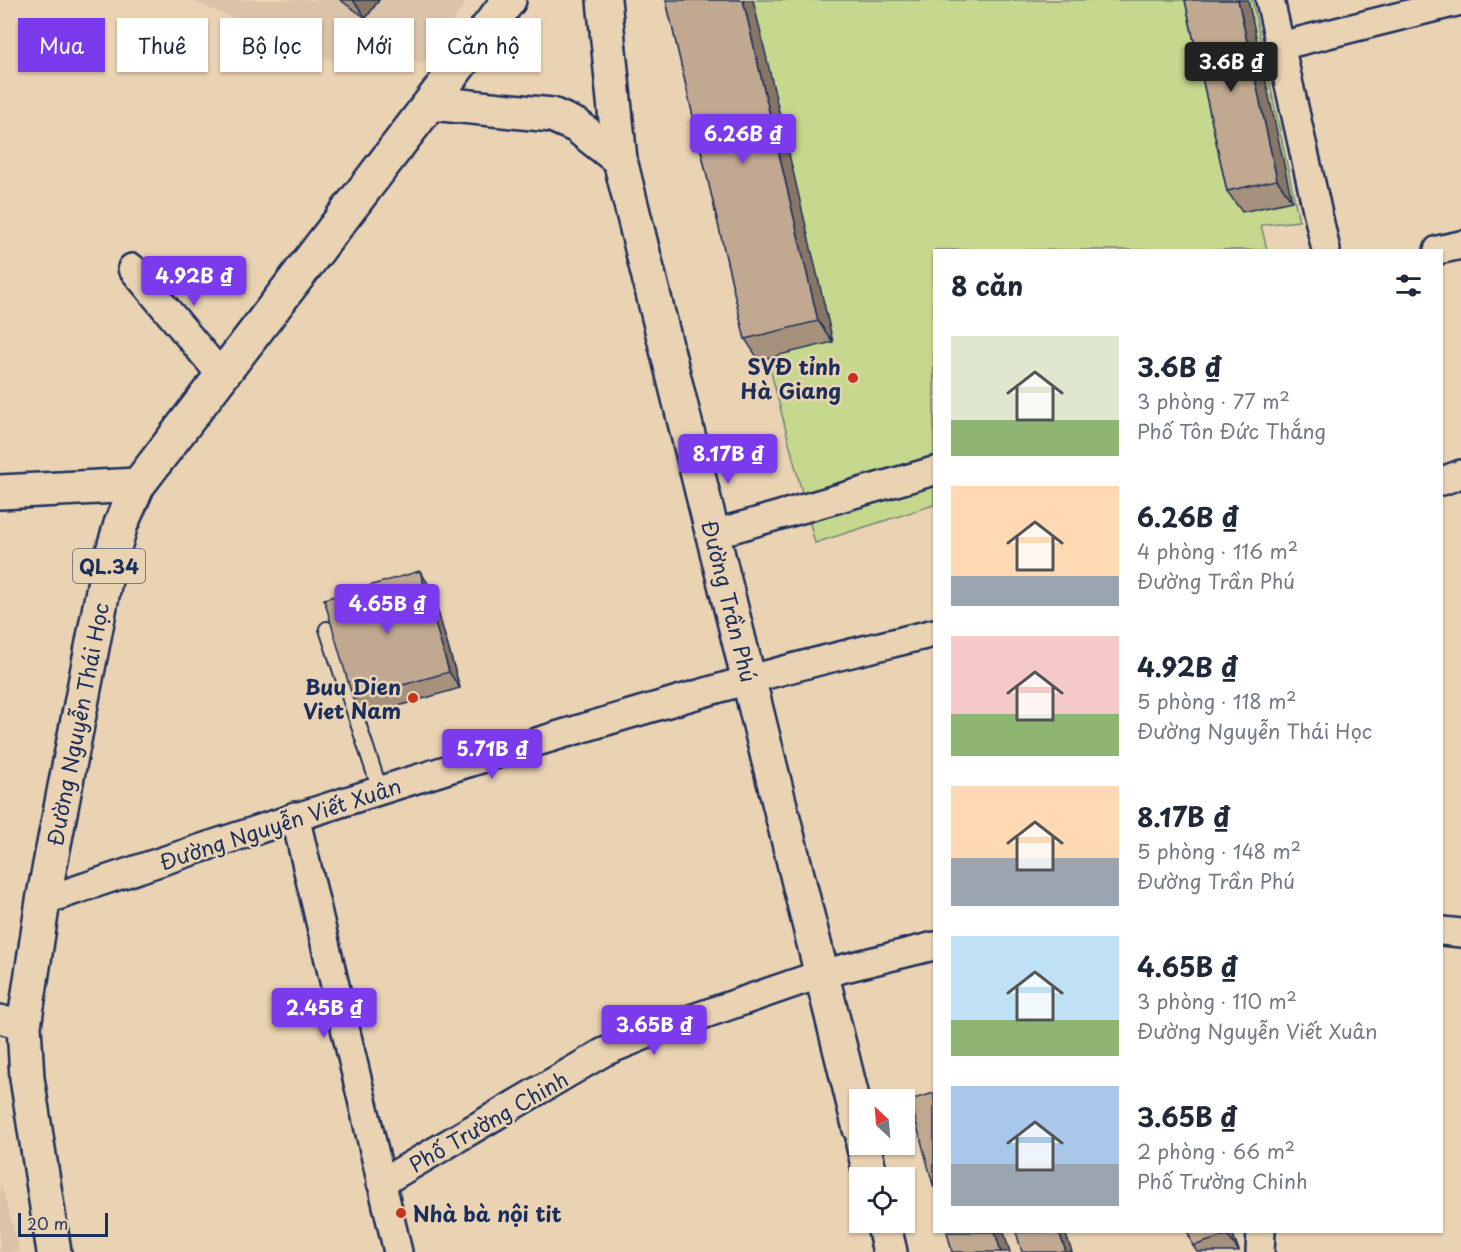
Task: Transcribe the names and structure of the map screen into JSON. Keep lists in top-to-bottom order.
{
  "streets": {
    "main road": ["QL.34", "Đường Trần Phú", "Đường Nguyễn Thái Học"],
    "street": ["Đường Nguyễn Viết Xuân", "Phố Trường Chinh"]
  },
  "crossings": [
    ["Đường Trần Phú", "Đường Nguyễn Viết Xuân"],
    ["Đường Trần Phú", "Phố Trường Chinh"],
    ["Đường Nguyễn Thái Học", "Đường Nguyễn Viết Xuân"]
  ],
  "places": ["SVĐ tỉnh Hà Giang", "Buu Dien Viet Nam", "Nhà bà nội tit"],
  "scale_bar": "20 m",
  "north": "top left",
  "page": {
    "chip": [
      "Mua",
      "Thuê",
      "Bộ lọc",
      "Mới",
      "Căn hộ"
    ],
    "price": [
      "3.6B ₫",
      "6.26B ₫",
      "4.92B ₫",
      "8.17B ₫",
      "4.65B ₫",
      "5.71B ₫",
      "2.45B ₫",
      "3.65B ₫"
    ],
    "heading": "8 căn",
    "list": [
      {
        "name": "3.6B ₫",
        "note": "3 phòng · 77 m² · Phố Tôn Đức Thắng"
      },
      {
        "name": "6.26B ₫",
        "note": "4 phòng · 116 m² · Đường Trần Phú"
      },
      {
        "name": "4.92B ₫",
        "note": "5 phòng · 118 m² · Đường Nguyễn Thái Học"
      },
      {
        "name": "8.17B ₫",
        "note": "5 phòng · 148 m² · Đường Trần Phú"
      },
      {
        "name": "4.65B ₫",
        "note": "3 phòng · 110 m² · Đường Nguyễn Viết Xuân"
      },
      {
        "name": "3.65B ₫",
        "note": "2 phòng · 66 m² · Phố Trường Chinh"
      }
    ],
    "scale": "20 m"
  }
}
